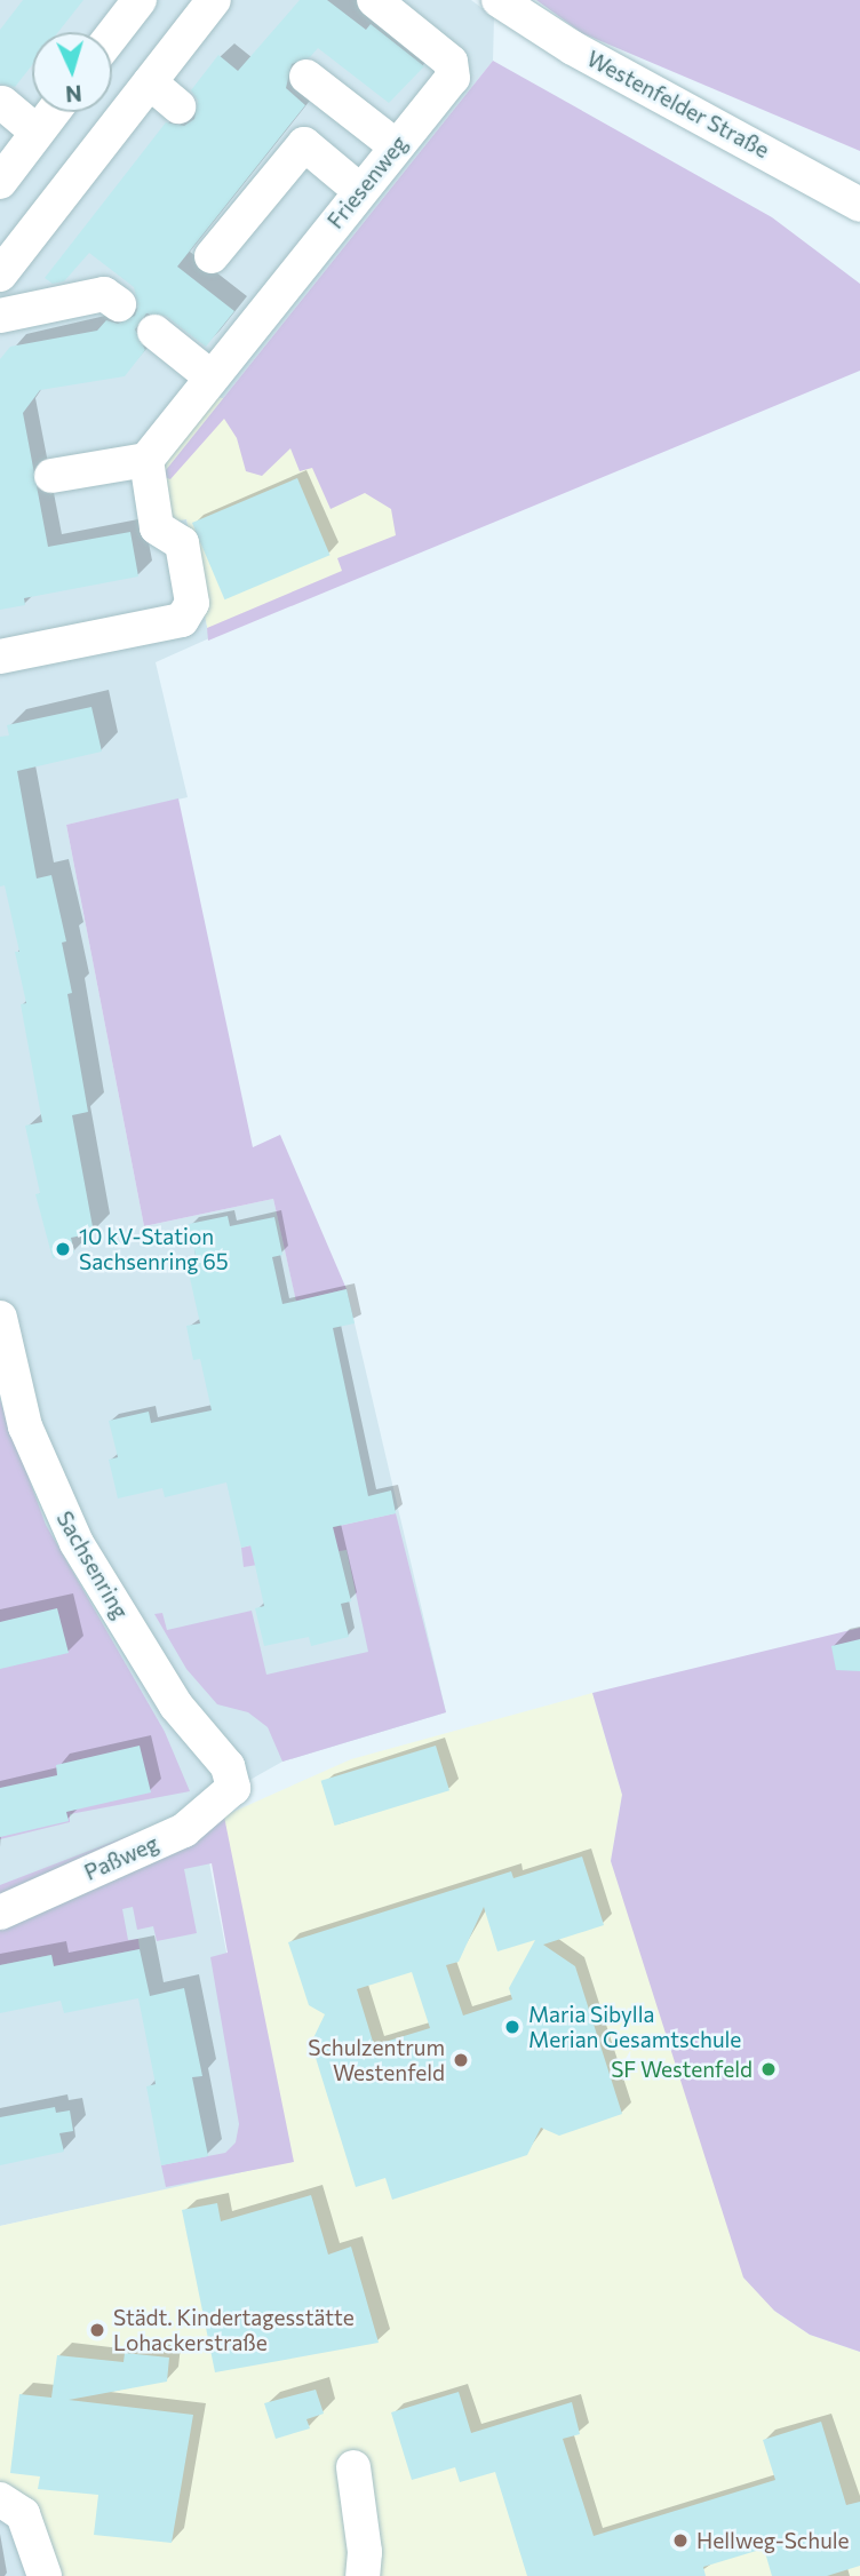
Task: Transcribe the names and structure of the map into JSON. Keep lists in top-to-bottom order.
{
  "streets": {
    "street": [
      "Westenfelder Straße",
      "Friesenweg",
      "Sachsenring",
      "Paßweg"
    ]
  },
  "crossings": [
    ["Sachsenring", "Paßweg"]
  ],
  "places": [
    "10 kV-Station Sachsenring 65",
    "Maria Sibylla Merian Gesamtschule",
    "Schulzentrum Westenfeld",
    "SF Westenfeld",
    "Städt. Kindertagesstätte Lohackerstraße",
    "Hellweg-Schule"
  ],
  "north": "bottom"
}
